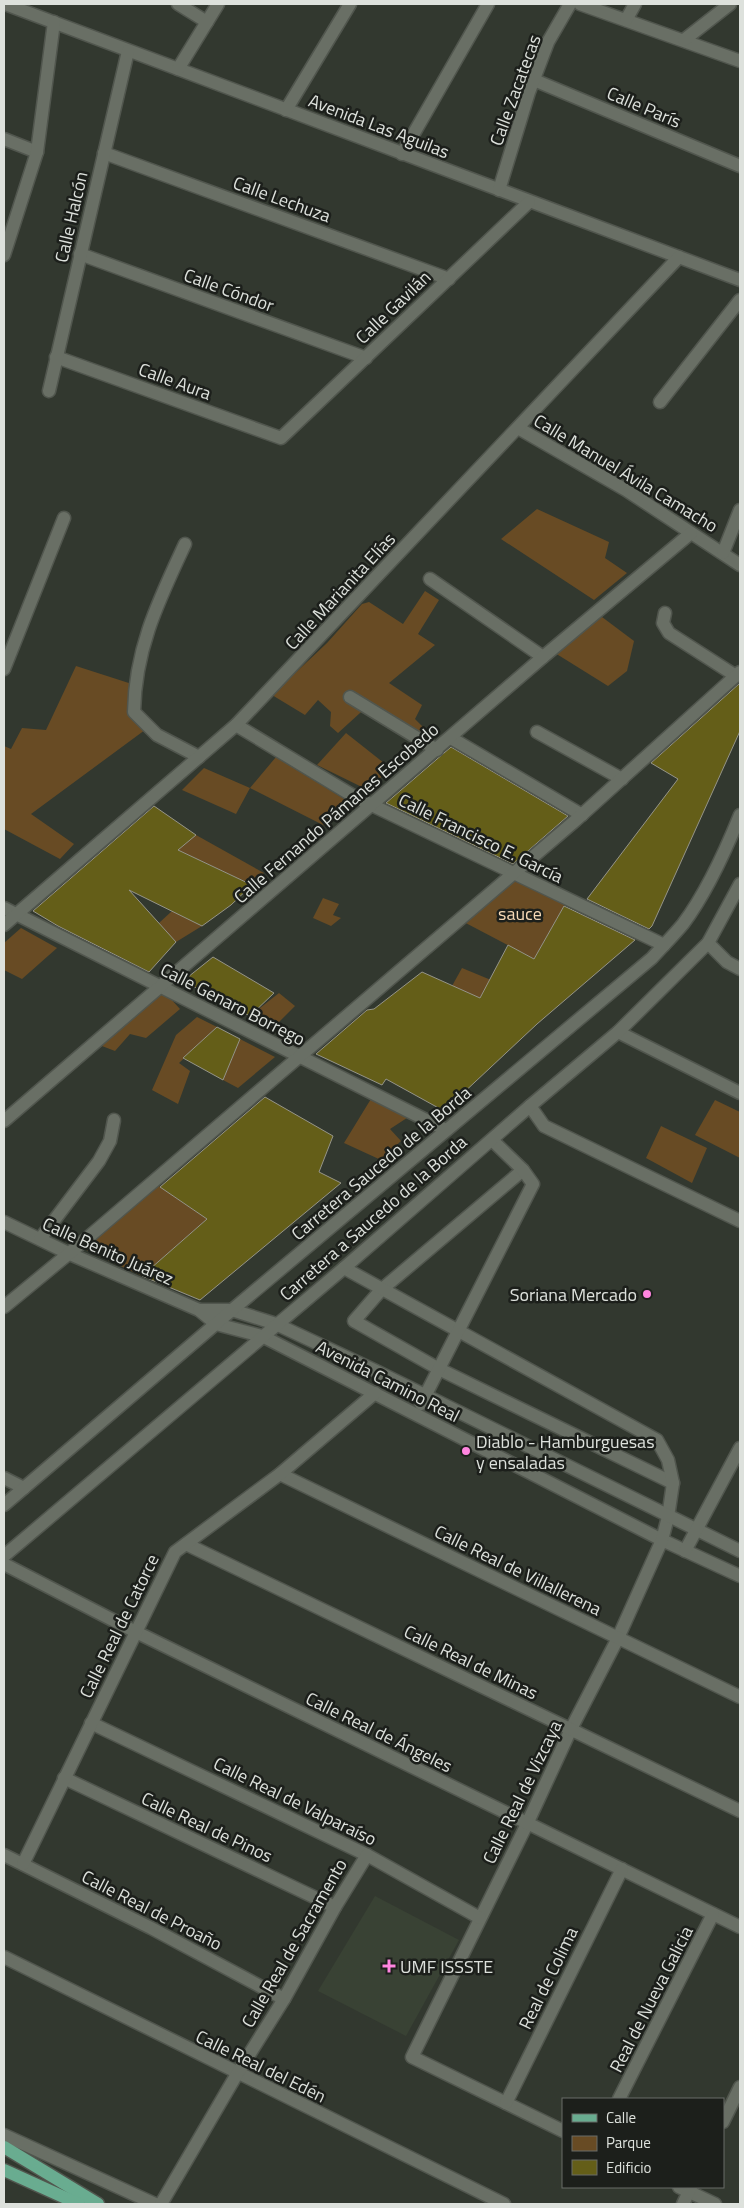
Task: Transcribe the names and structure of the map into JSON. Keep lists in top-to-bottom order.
{
  "streets": {
    "street": [
      "Calle Zacatecas",
      "Calle París",
      "Avenida Las Aguilas",
      "Calle Lechuza",
      "Calle Halcón",
      "Calle Cóndor",
      "Calle Gavilán",
      "Calle Aura",
      "Calle Manuel Ávila Camacho",
      "Calle Marianita Elías",
      "Calle Fernando Pámanes Escobedo",
      "Calle Francisco E. García",
      "Calle Genaro Borrego",
      "Carretera Saucedo de la Borda",
      "Carretera a Saucedo de la Borda",
      "Calle Benito Juárez",
      "Avenida Camino Real",
      "Calle Real de Villallerena",
      "Calle Real de Catorce",
      "Calle Real de Minas",
      "Calle Real de Ángeles",
      "Calle Real de Vizcaya",
      "Calle Real de Valparaíso",
      "Calle Real de Pinos",
      "Calle Real de Proaño",
      "Calle Real de Sacramento",
      "Real de Colima",
      "Real de Nueva Galicia",
      "Calle Real del Edén"
    ]
  },
  "crossings": [
    ["Calle Zacatecas", "Calle París"],
    ["Calle Zacatecas", "Avenida Las Aguilas"],
    ["Avenida Las Aguilas", "Calle Halcón"],
    ["Avenida Las Aguilas", "Calle Gavilán"],
    ["Avenida Las Aguilas", "Calle Marianita Elías"],
    ["Calle Lechuza", "Calle Halcón"],
    ["Calle Lechuza", "Calle Gavilán"],
    ["Calle Halcón", "Calle Cóndor"],
    ["Calle Halcón", "Calle Aura"],
    ["Calle Cóndor", "Calle Gavilán"],
    ["Calle Gavilán", "Calle Aura"],
    ["Calle Manuel Ávila Camacho", "Calle Marianita Elías"],
    ["Calle Manuel Ávila Camacho", "Calle Fernando Pámanes Escobedo"],
    ["Calle Marianita Elías", "Calle Francisco E. García"],
    ["Calle Marianita Elías", "Calle Genaro Borrego"],
    ["Calle Fernando Pámanes Escobedo", "Calle Francisco E. García"],
    ["Calle Fernando Pámanes Escobedo", "Calle Genaro Borrego"],
    ["Calle Francisco E. García", "Carretera Saucedo de la Borda"],
    ["Calle Genaro Borrego", "Carretera Saucedo de la Borda"],
    ["Carretera Saucedo de la Borda", "Calle Benito Juárez"],
    ["Carretera Saucedo de la Borda", "Avenida Camino Real"],
    ["Carretera a Saucedo de la Borda", "Avenida Camino Real"],
    ["Calle Benito Juárez", "Avenida Camino Real"],
    ["Avenida Camino Real", "Calle Real de Catorce"],
    ["Avenida Camino Real", "Calle Real de Vizcaya"],
    ["Calle Real de Villallerena", "Calle Real de Catorce"],
    ["Calle Real de Villallerena", "Calle Real de Vizcaya"],
    ["Calle Real de Catorce", "Calle Real de Minas"],
    ["Calle Real de Catorce", "Calle Real de Ángeles"],
    ["Calle Real de Catorce", "Calle Real de Valparaíso"],
    ["Calle Real de Catorce", "Calle Real de Pinos"],
    ["Calle Real de Catorce", "Calle Real de Proaño"],
    ["Calle Real de Minas", "Calle Real de Vizcaya"],
    ["Calle Real de Ángeles", "Calle Real de Vizcaya"],
    ["Calle Real de Ángeles", "Real de Colima"],
    ["Calle Real de Ángeles", "Real de Nueva Galicia"],
    ["Calle Real de Vizcaya", "Calle Real de Valparaíso"],
    ["Calle Real de Vizcaya", "Real de Colima"],
    ["Calle Real de Valparaíso", "Calle Real de Sacramento"],
    ["Calle Real de Pinos", "Calle Real de Sacramento"],
    ["Calle Real de Proaño", "Calle Real de Sacramento"],
    ["Calle Real de Sacramento", "Calle Real del Edén"]
  ],
  "parks": ["sauce"],
  "places": {
    "other": ["Soriana Mercado", "Diablo - Hamburguesas y ensaladas"],
    "health": ["UMF ISSSTE"]
  },
  "legend": ["Calle", "Parque", "Edificio"]
}
